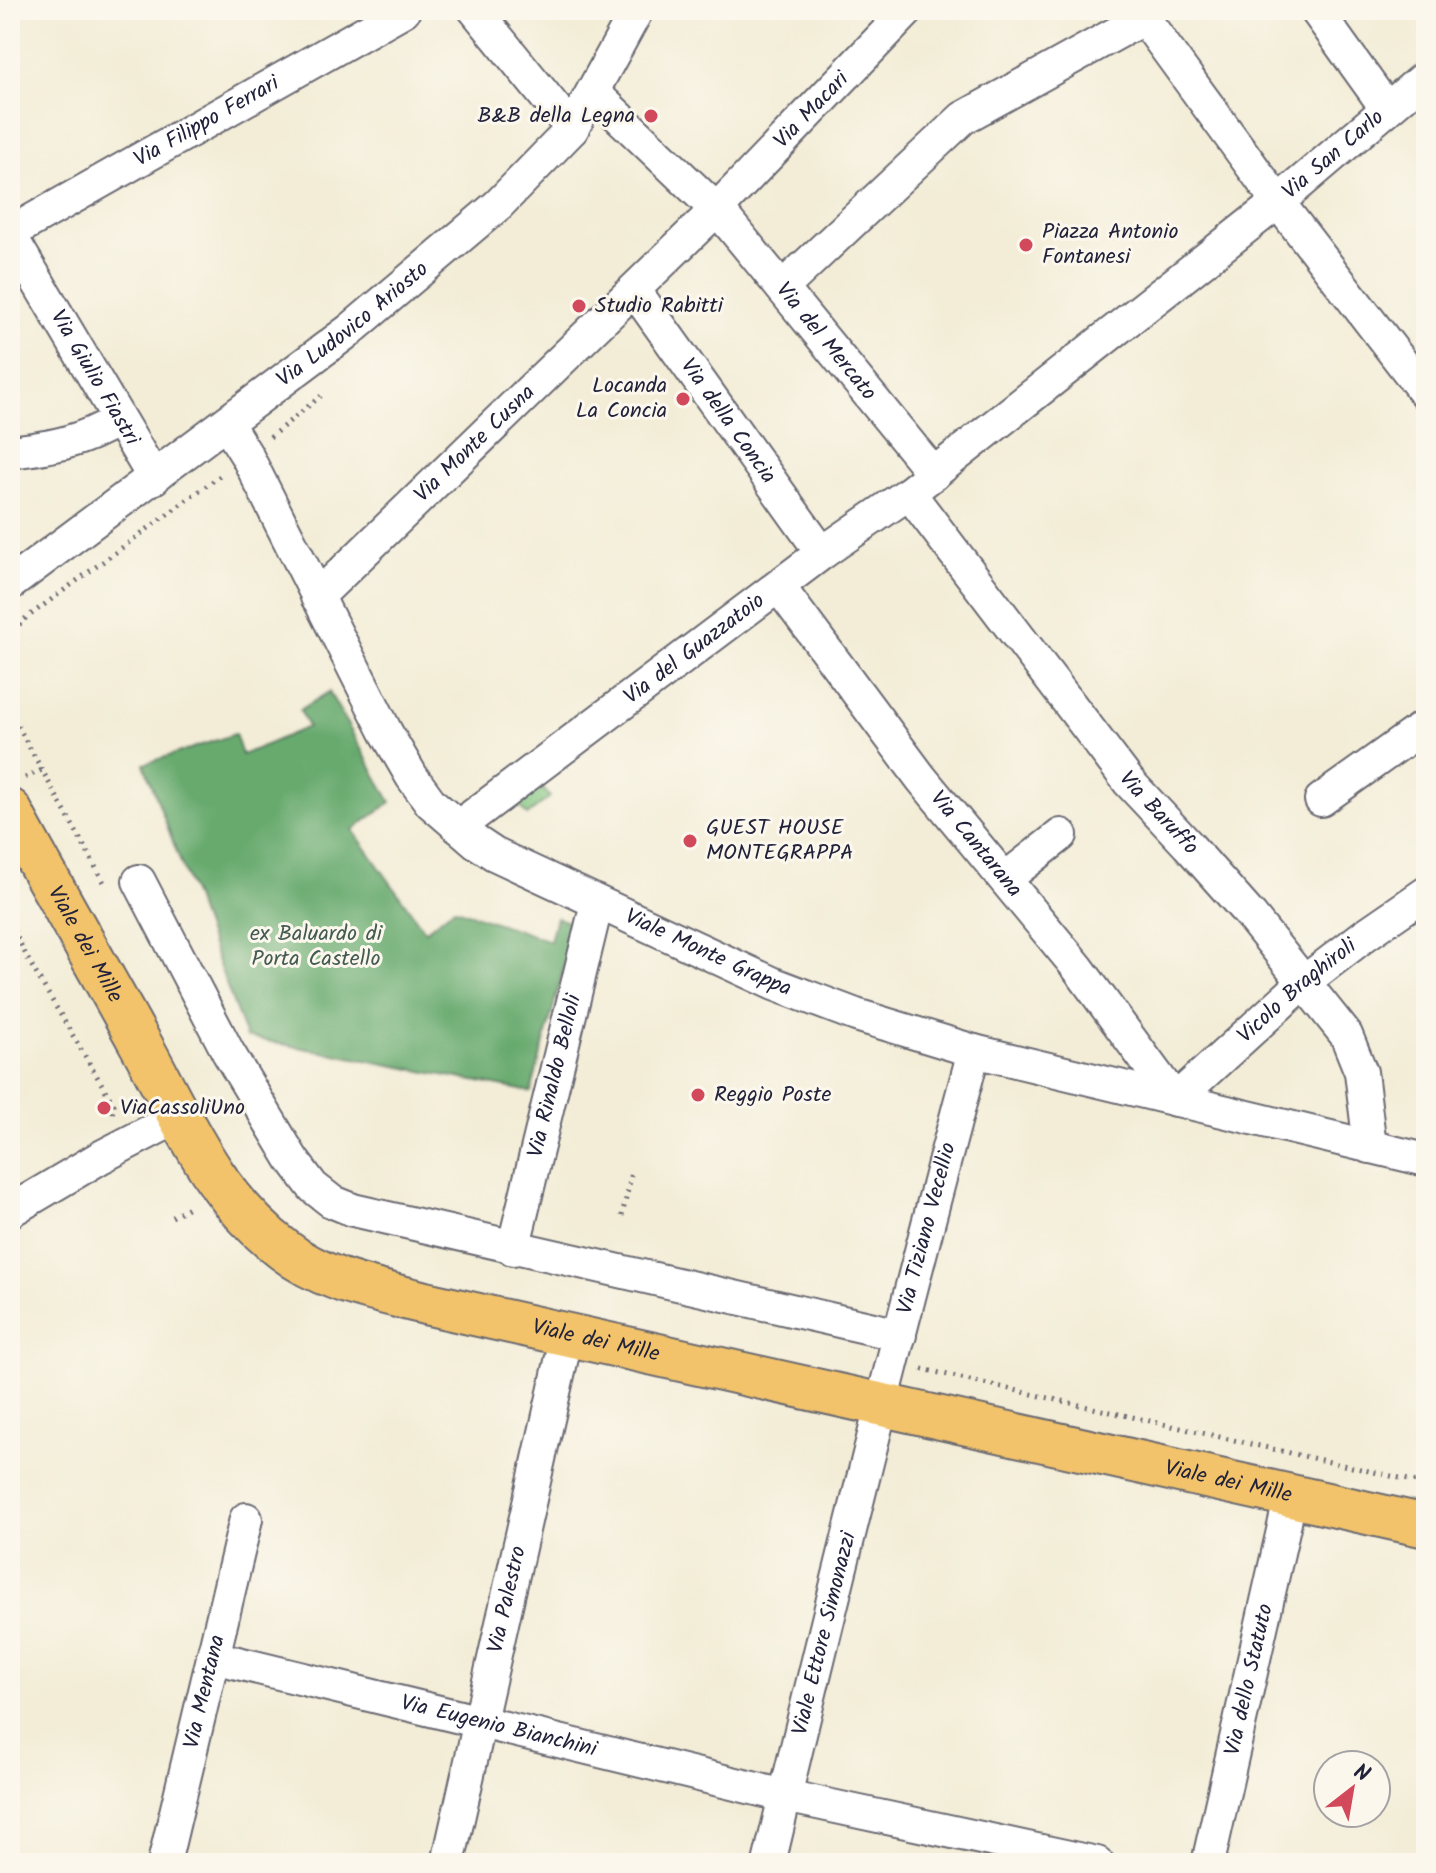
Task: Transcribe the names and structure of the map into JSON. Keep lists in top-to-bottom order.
{
  "streets": {
    "main road": ["Viale dei Mille"],
    "street": [
      "Via Macari",
      "Via Filippo Ferrari",
      "Via San Carlo",
      "Via Ludovico Ariosto",
      "Via del Mercato",
      "Via Giulio Fiastri",
      "Via della Concia",
      "Via Monte Cusna",
      "Via del Guazzatoio",
      "Via Baruffo",
      "Via Cantarana",
      "Viale Monte Grappa",
      "Vicolo Braghiroli",
      "Via Rinaldo Belloli",
      "Via Tiziano Vecellio",
      "Via Palestro",
      "Viale Ettore Simonazzi",
      "Via dello Statuto",
      "Via Mentana",
      "Via Eugenio Bianchini"
    ]
  },
  "crossings": [
    ["Via Macari", "Via del Mercato"],
    ["Via Macari", "Via della Concia"],
    ["Via Macari", "Via Monte Cusna"],
    ["Via Filippo Ferrari", "Via Giulio Fiastri"],
    ["Via Ludovico Ariosto", "Via del Mercato"],
    ["Via Ludovico Ariosto", "Via Giulio Fiastri"],
    ["Via Ludovico Ariosto", "Viale Monte Grappa"],
    ["Via del Mercato", "Via del Guazzatoio"],
    ["Via della Concia", "Via Monte Cusna"],
    ["Via della Concia", "Via del Guazzatoio"],
    ["Via Monte Cusna", "Viale Monte Grappa"],
    ["Via del Guazzatoio", "Via Baruffo"],
    ["Via del Guazzatoio", "Via Cantarana"],
    ["Via del Guazzatoio", "Viale Monte Grappa"],
    ["Via Baruffo", "Viale Monte Grappa"],
    ["Via Baruffo", "Vicolo Braghiroli"],
    ["Via Cantarana", "Viale Monte Grappa"],
    ["Via Cantarana", "Vicolo Braghiroli"],
    ["Viale dei Mille", "Via Tiziano Vecellio"],
    ["Viale dei Mille", "Via Palestro"],
    ["Viale dei Mille", "Viale Ettore Simonazzi"],
    ["Viale dei Mille", "Via dello Statuto"],
    ["Viale Monte Grappa", "Vicolo Braghiroli"],
    ["Viale Monte Grappa", "Via Rinaldo Belloli"],
    ["Viale Monte Grappa", "Via Tiziano Vecellio"],
    ["Via Tiziano Vecellio", "Viale Ettore Simonazzi"],
    ["Via Palestro", "Via Eugenio Bianchini"],
    ["Viale Ettore Simonazzi", "Via Eugenio Bianchini"],
    ["Via Mentana", "Via Eugenio Bianchini"]
  ],
  "parks": ["ex Baluardo di Porta Castello"],
  "places": [
    "B&B della Legna",
    "Piazza Antonio Fontanesi",
    "Studio Rabitti",
    "Locanda La Concia",
    "GUEST HOUSE MONTEGRAPPA",
    "Reggio Poste",
    "ViaCassoliUno"
  ],
  "north": "top right"
}
